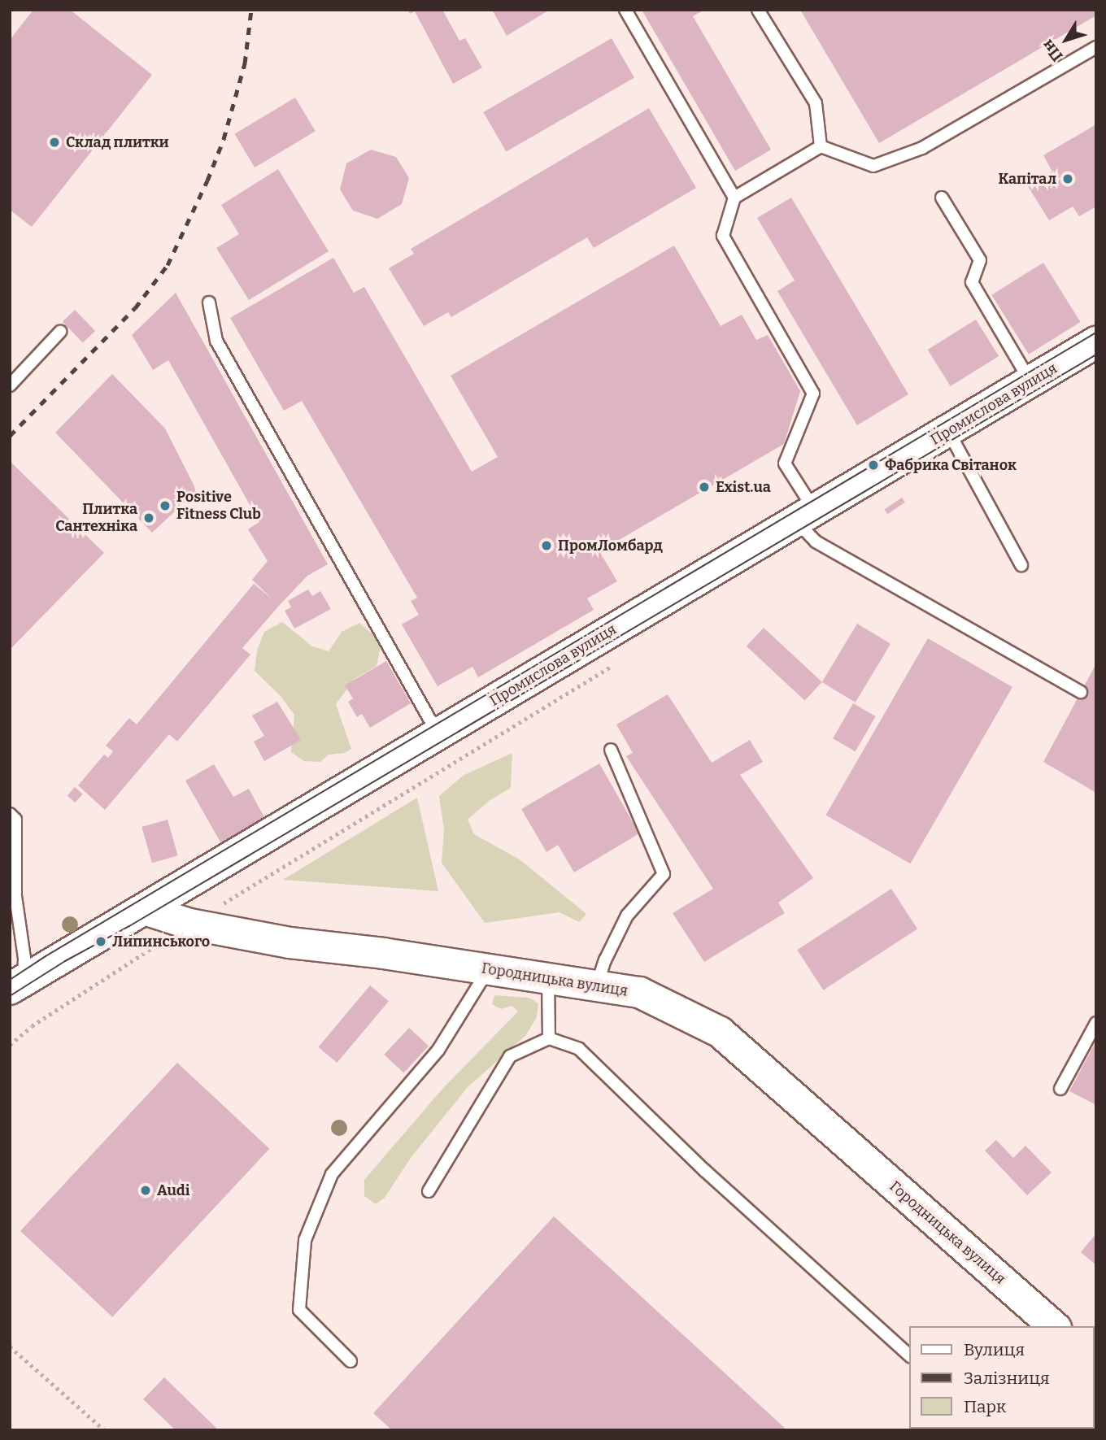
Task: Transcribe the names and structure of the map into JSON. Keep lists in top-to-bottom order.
{
  "streets": {
    "main road": ["Промислова вулиця"],
    "street": ["Городницька вулиця"]
  },
  "crossings": [
    ["Промислова вулиця", "Городницька вулиця"]
  ],
  "places": [
    "Склад плитки",
    "Капітал",
    "Фабрика Світанок",
    "Exist.ua",
    "Positive Fitness Club",
    "Плитка Сантехніка",
    "ПромЛомбард",
    "Липинського",
    "Audi"
  ],
  "legend": ["Вулиця", "Залізниця", "Парк"],
  "north": "bottom left"
}
